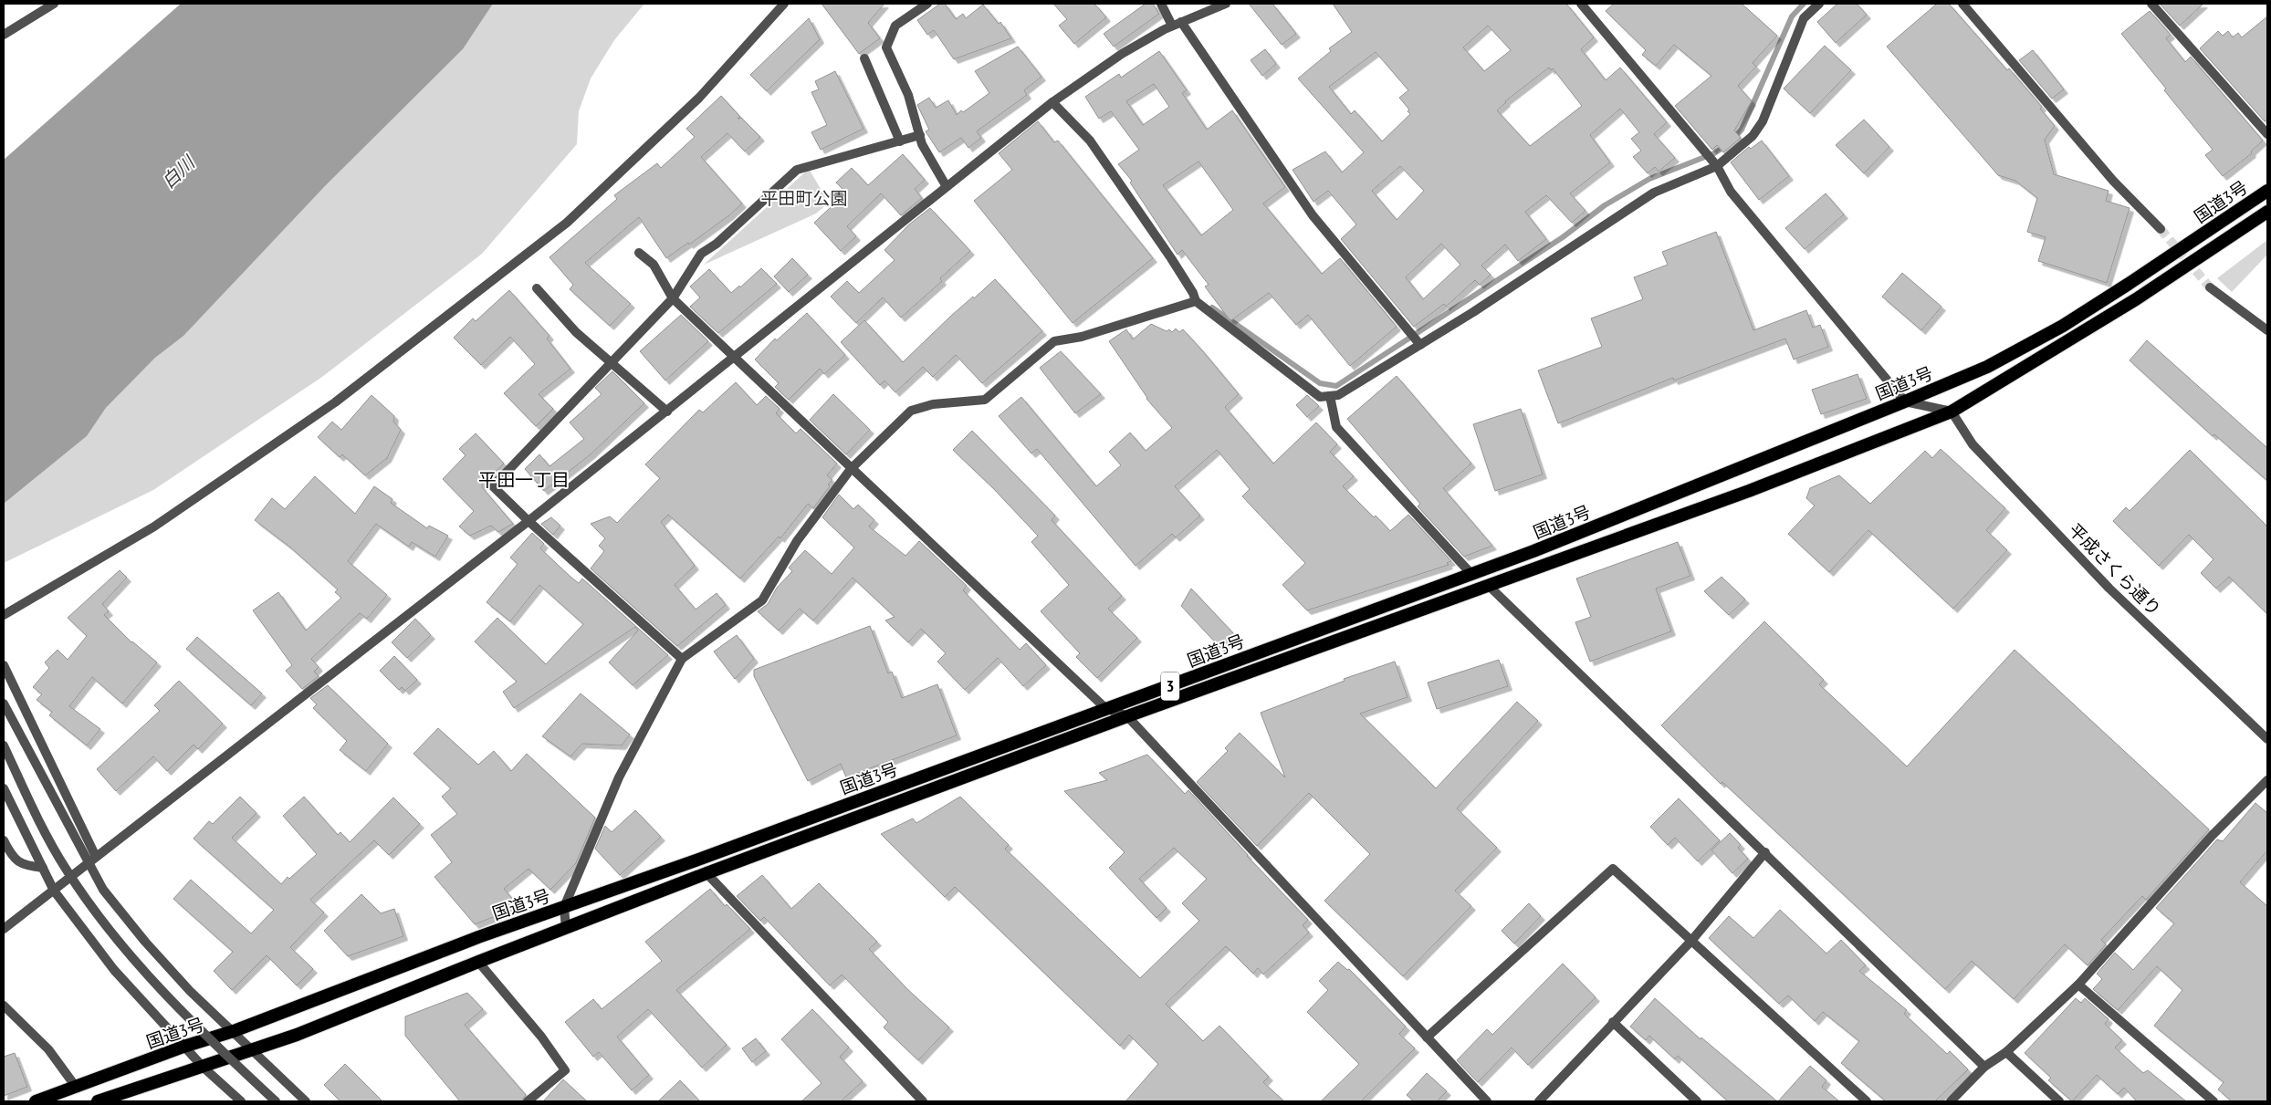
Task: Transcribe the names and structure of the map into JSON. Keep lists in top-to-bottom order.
{
  "streets": {
    "highway": ["国道3号", "3"],
    "street": ["平成さくら通り"]
  },
  "crossings": [
    ["国道3号", "平成さくら通り"]
  ],
  "districts": ["平田一丁目"],
  "water": ["白川"],
  "parks": ["平田町公園"]
}
